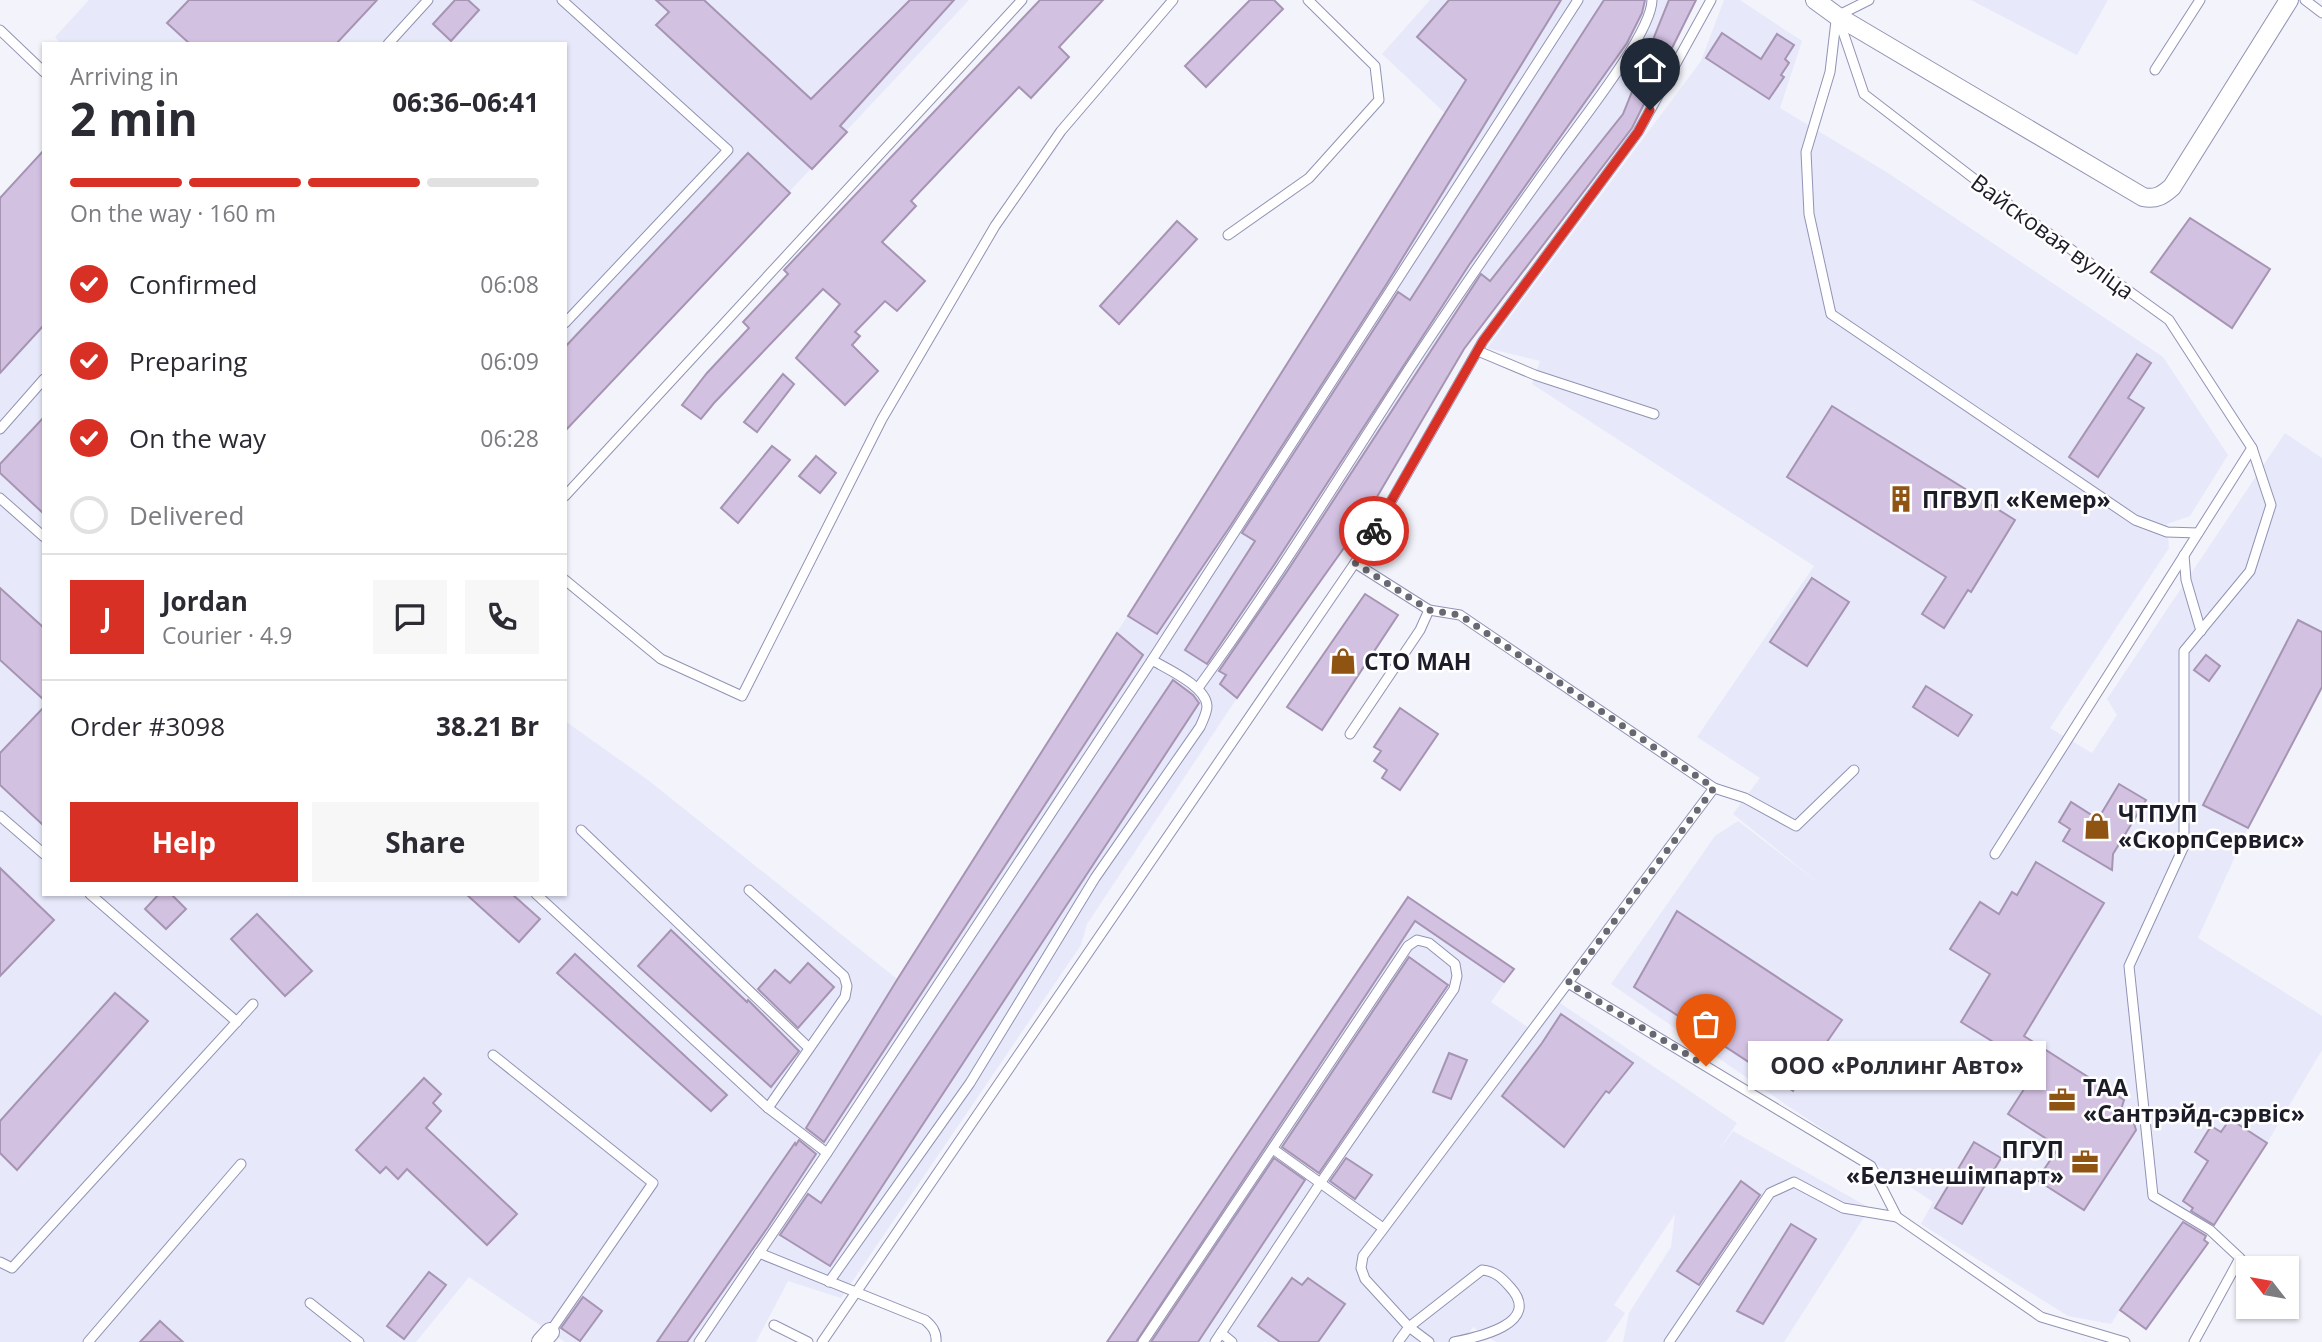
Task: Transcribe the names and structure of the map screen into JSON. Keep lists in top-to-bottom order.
{
  "streets": {
    "lane": ["Вайсковая вуліца"]
  },
  "places": {
    "building": ["ПГВУП «Кемер»"],
    "shop": ["СТО МАН", "ЧТПУП «СкорпСервис»"],
    "other": ["ООО «Роллинг Авто»"],
    "office": ["ТАА «Сантрэйд-сэрвіс»", "ПГУП «Белзнешімпарт»"]
  },
  "north": "top left",
  "page": {
    "heading": ["2 min", "Arriving in", "06:36–06:41"],
    "panel": [
      "Jordan",
      "Courier · 4.9",
      "Order #3098",
      "38.21 Br"
    ],
    "bar": "On the way · 160 m",
    "list": [
      ["Confirmed", "06:08"],
      ["Preparing", "06:09"],
      ["On the way", "06:28"],
      "Delivered"
    ],
    "round": "J",
    "buttons": ["Help", "Share"],
    "bubble": "ООО «Роллинг Авто»"
  }
}
